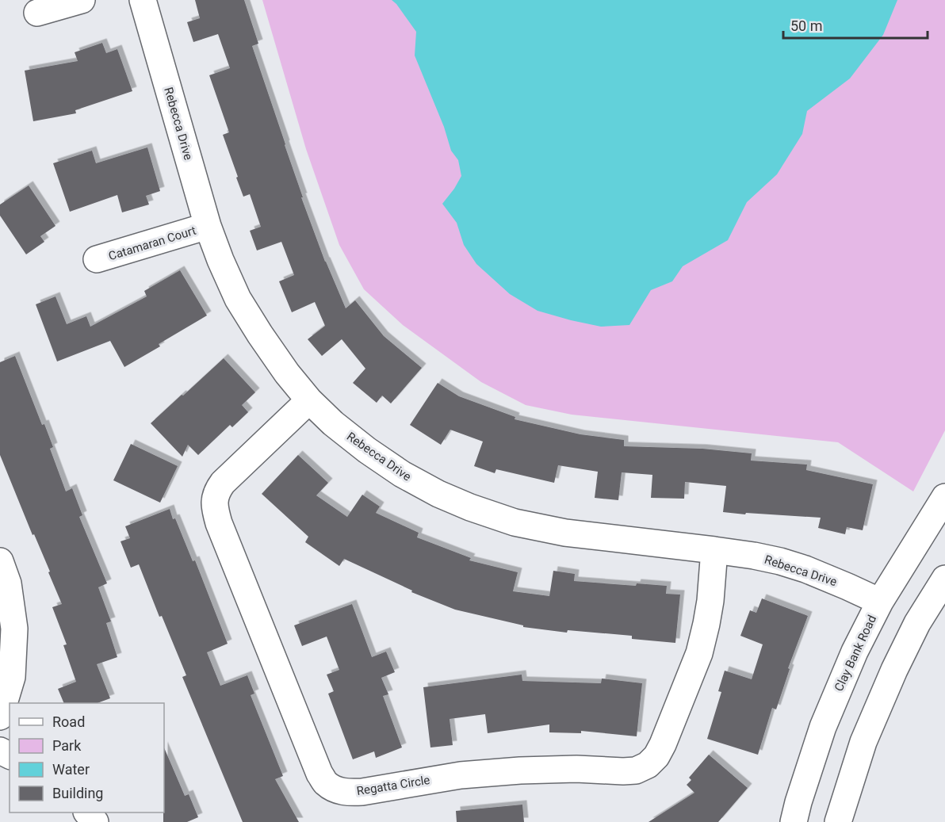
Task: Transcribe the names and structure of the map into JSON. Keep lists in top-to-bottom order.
{
  "streets": {
    "street": [
      "Rebecca Drive",
      "Catamaran Court",
      "Clay Bank Road",
      "Regatta Circle"
    ]
  },
  "crossings": [
    ["Rebecca Drive", "Catamaran Court"],
    ["Rebecca Drive", "Clay Bank Road"],
    ["Rebecca Drive", "Regatta Circle"]
  ],
  "legend": [
    "Road",
    "Park",
    "Water",
    "Building"
  ],
  "scale_bar": "50 m"
}
